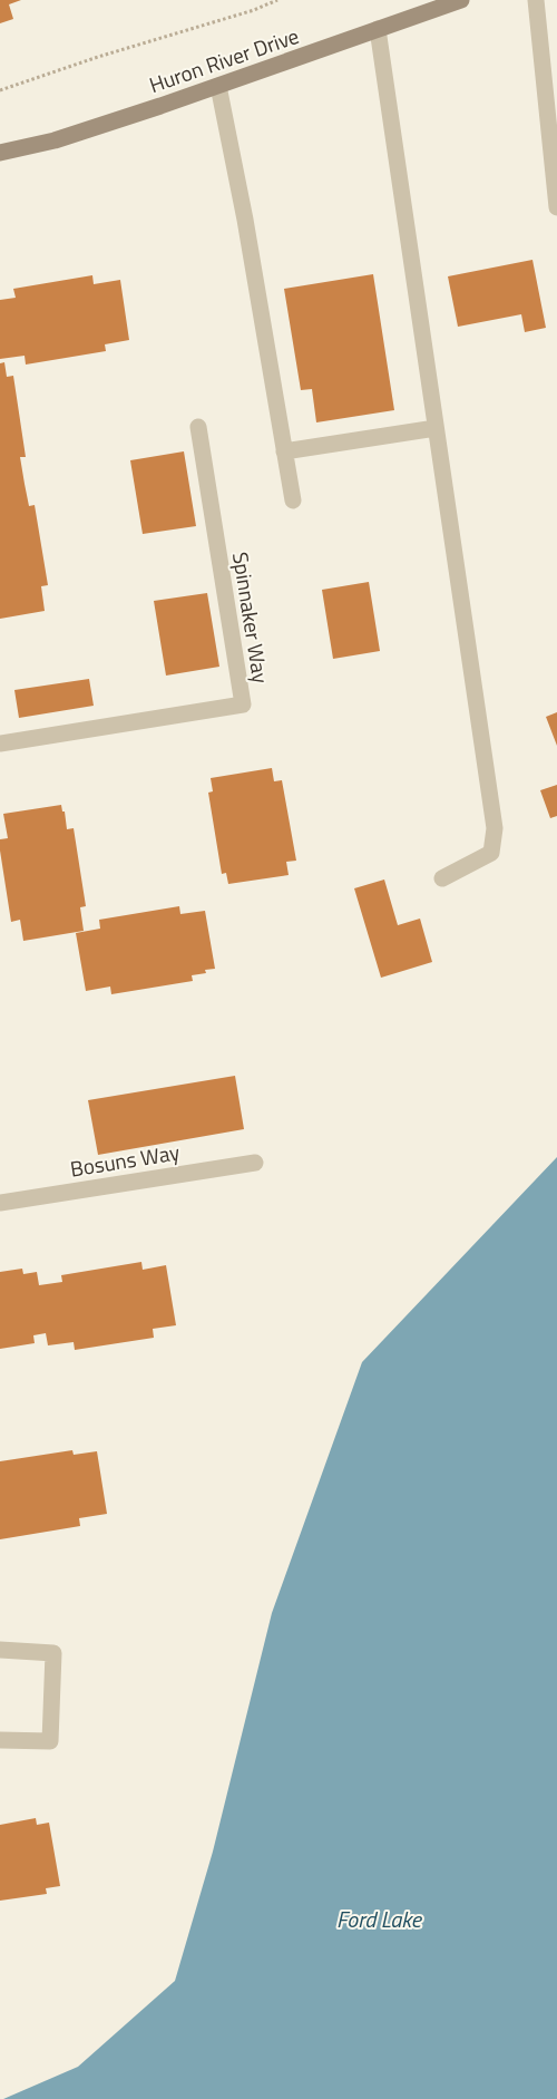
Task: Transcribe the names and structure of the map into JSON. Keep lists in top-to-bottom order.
{
  "streets": {
    "main road": ["Huron River Drive"],
    "street": ["Spinnaker Way", "Bosuns Way"]
  },
  "water": ["Ford Lake"]
}
